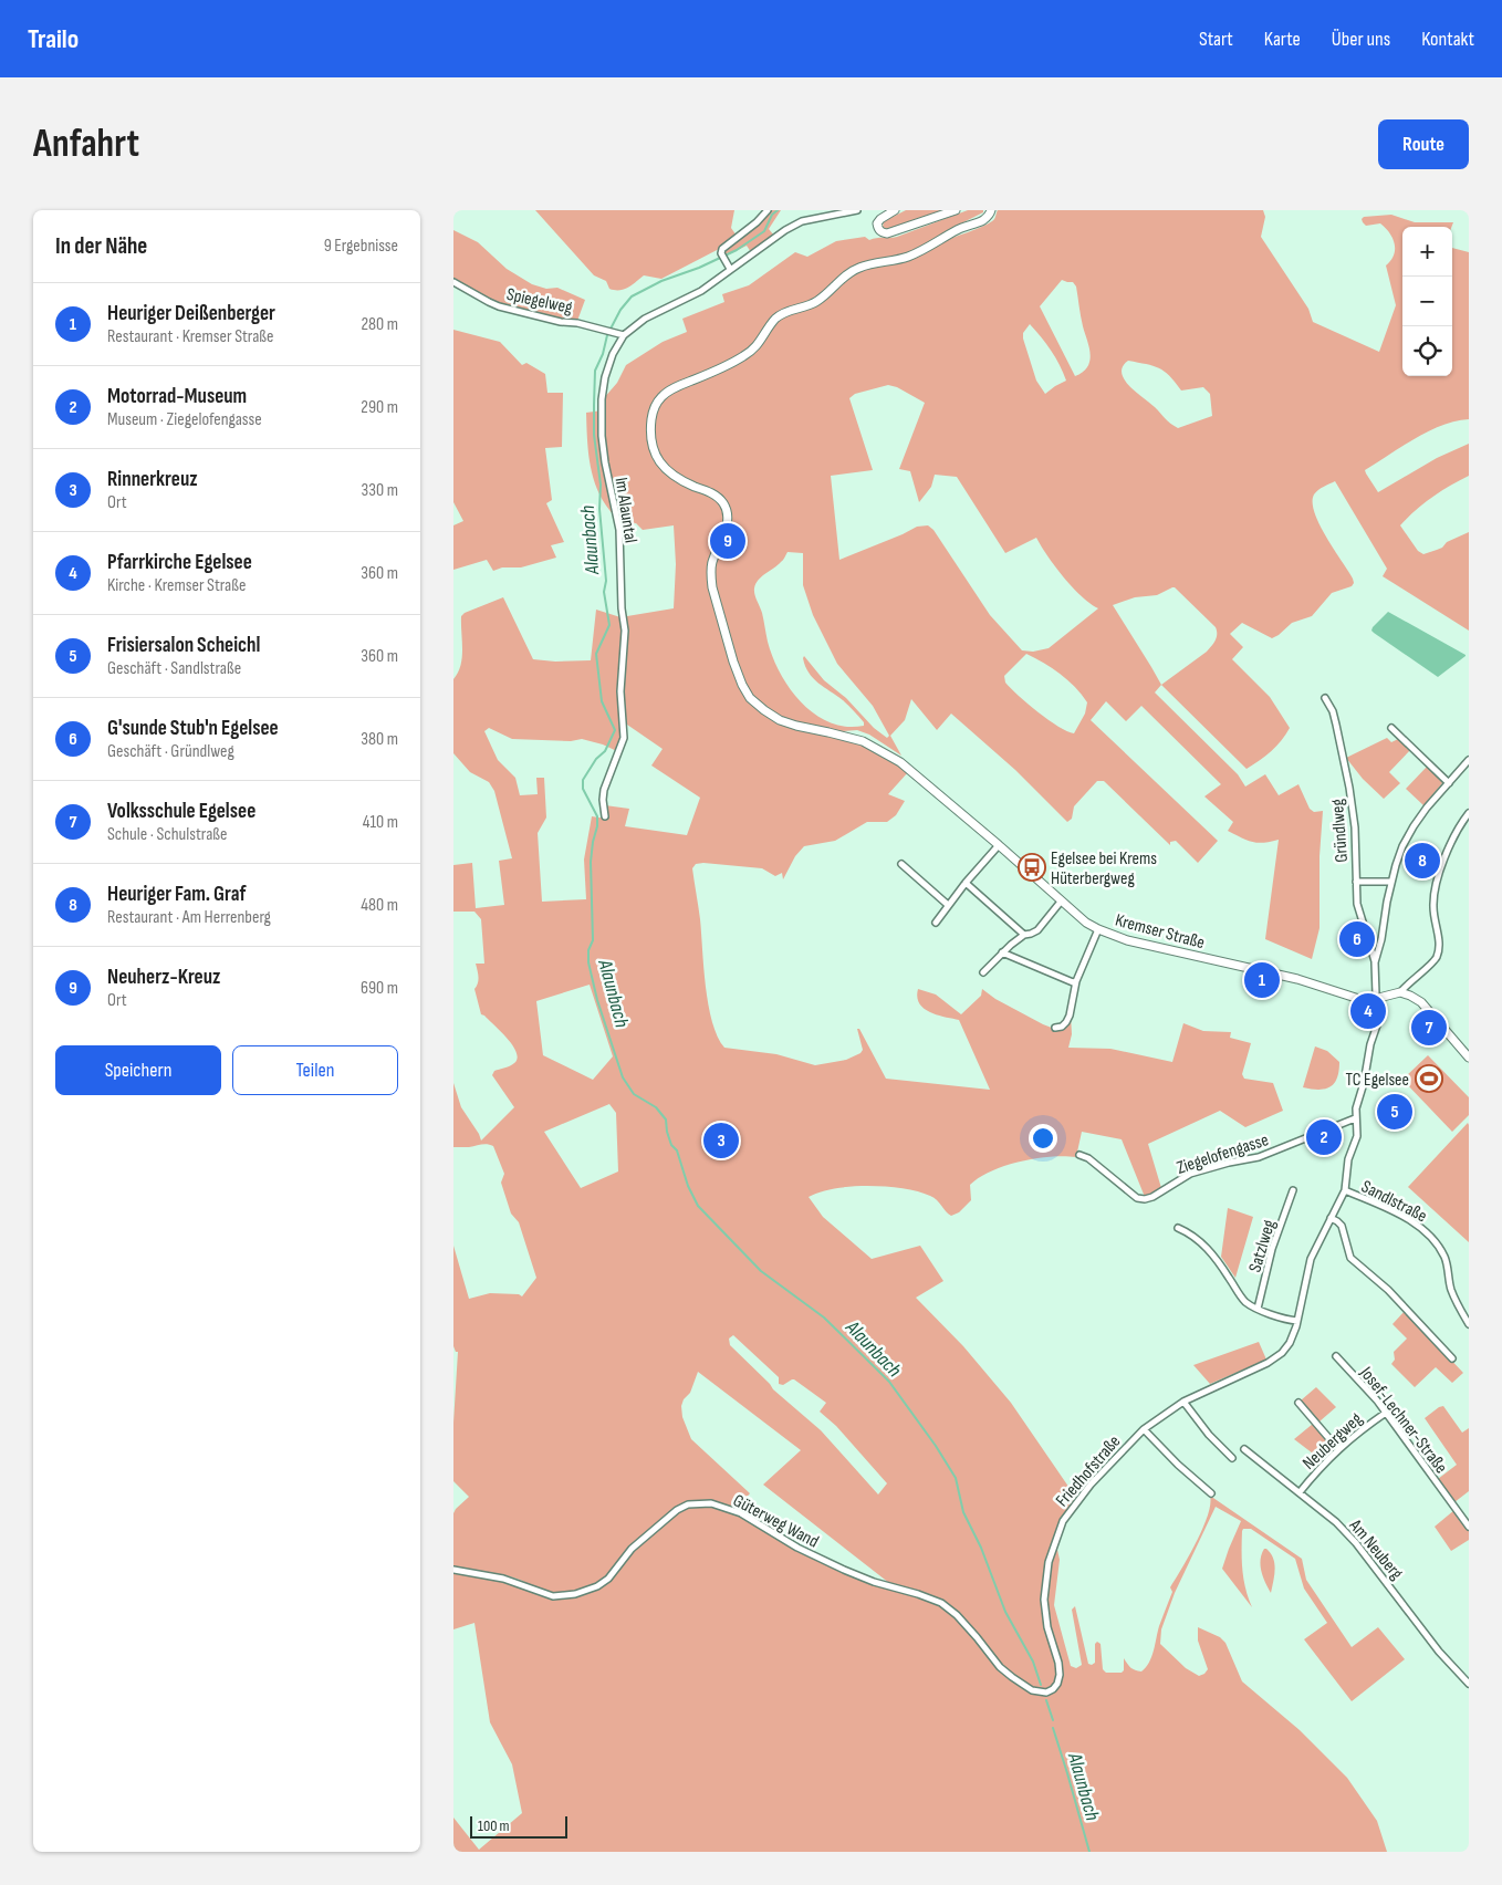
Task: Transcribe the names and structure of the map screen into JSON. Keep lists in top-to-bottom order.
{
  "streets": {
    "street": [
      "Spiegelweg",
      "Im Alauntal",
      "Gründlweg",
      "Kremser Straße",
      "Ziegelofengasse",
      "Sandlstraße",
      "Satzlweg",
      "Josef-Lechner-Straße",
      "Neubergweg",
      "Friedhofstraße",
      "Güterweg Wand",
      "Am Neuberg"
    ]
  },
  "crossings": [
    ["Spiegelweg", "Im Alauntal"],
    ["Gründlweg", "Sandlstraße"],
    ["Kremser Straße", "Sandlstraße"],
    ["Ziegelofengasse", "Sandlstraße"],
    ["Sandlstraße", "Friedhofstraße"],
    ["Satzlweg", "Friedhofstraße"],
    ["Josef-Lechner-Straße", "Neubergweg"],
    ["Neubergweg", "Am Neuberg"],
    ["Friedhofstraße", "Güterweg Wand"]
  ],
  "water": ["Alaunbach"],
  "places": {
    "bus stop": ["Egelsee bei Krems Hüterbergweg"],
    "sports": ["TC Egelsee"]
  },
  "scale_bar": "100 m",
  "page": {
    "header": "Trailo",
    "nav": [
      "Start",
      "Karte",
      "Über uns",
      "Kontakt"
    ],
    "buttons": [
      "Route",
      ["Speichern", "Teilen"]
    ],
    "title": "Anfahrt",
    "heading": ["In der Nähe", "9 Ergebnisse"],
    "map_buttons": ["+", "−"],
    "list": [
      {
        "mark": "1",
        "name": "Heuriger Deißenberger",
        "note": "Restaurant · Kremser Straße",
        "value": "280 m"
      },
      {
        "mark": "2",
        "name": "Motorrad-Museum",
        "note": "Museum · Ziegelofengasse",
        "value": "290 m"
      },
      {
        "mark": "3",
        "name": "Rinnerkreuz",
        "note": "Ort",
        "value": "330 m"
      },
      {
        "mark": "4",
        "name": "Pfarrkirche Egelsee",
        "note": "Kirche · Kremser Straße",
        "value": "360 m"
      },
      {
        "mark": "5",
        "name": "Frisiersalon Scheichl",
        "note": "Geschäft · Sandlstraße",
        "value": "360 m"
      },
      {
        "mark": "6",
        "name": "G'sunde Stub'n Egelsee",
        "note": "Geschäft · Gründlweg",
        "value": "380 m"
      },
      {
        "mark": "7",
        "name": "Volksschule Egelsee",
        "note": "Schule · Schulstraße",
        "value": "410 m"
      },
      {
        "mark": "8",
        "name": "Heuriger Fam. Graf",
        "note": "Restaurant · Am Herrenberg",
        "value": "480 m"
      },
      {
        "mark": "9",
        "name": "Neuherz-Kreuz",
        "note": "Ort",
        "value": "690 m"
      }
    ],
    "pins": [
      "9",
      "8",
      "6",
      "1",
      "4",
      "7",
      "5",
      "2",
      "3"
    ],
    "scale": "100 m"
  }
}
